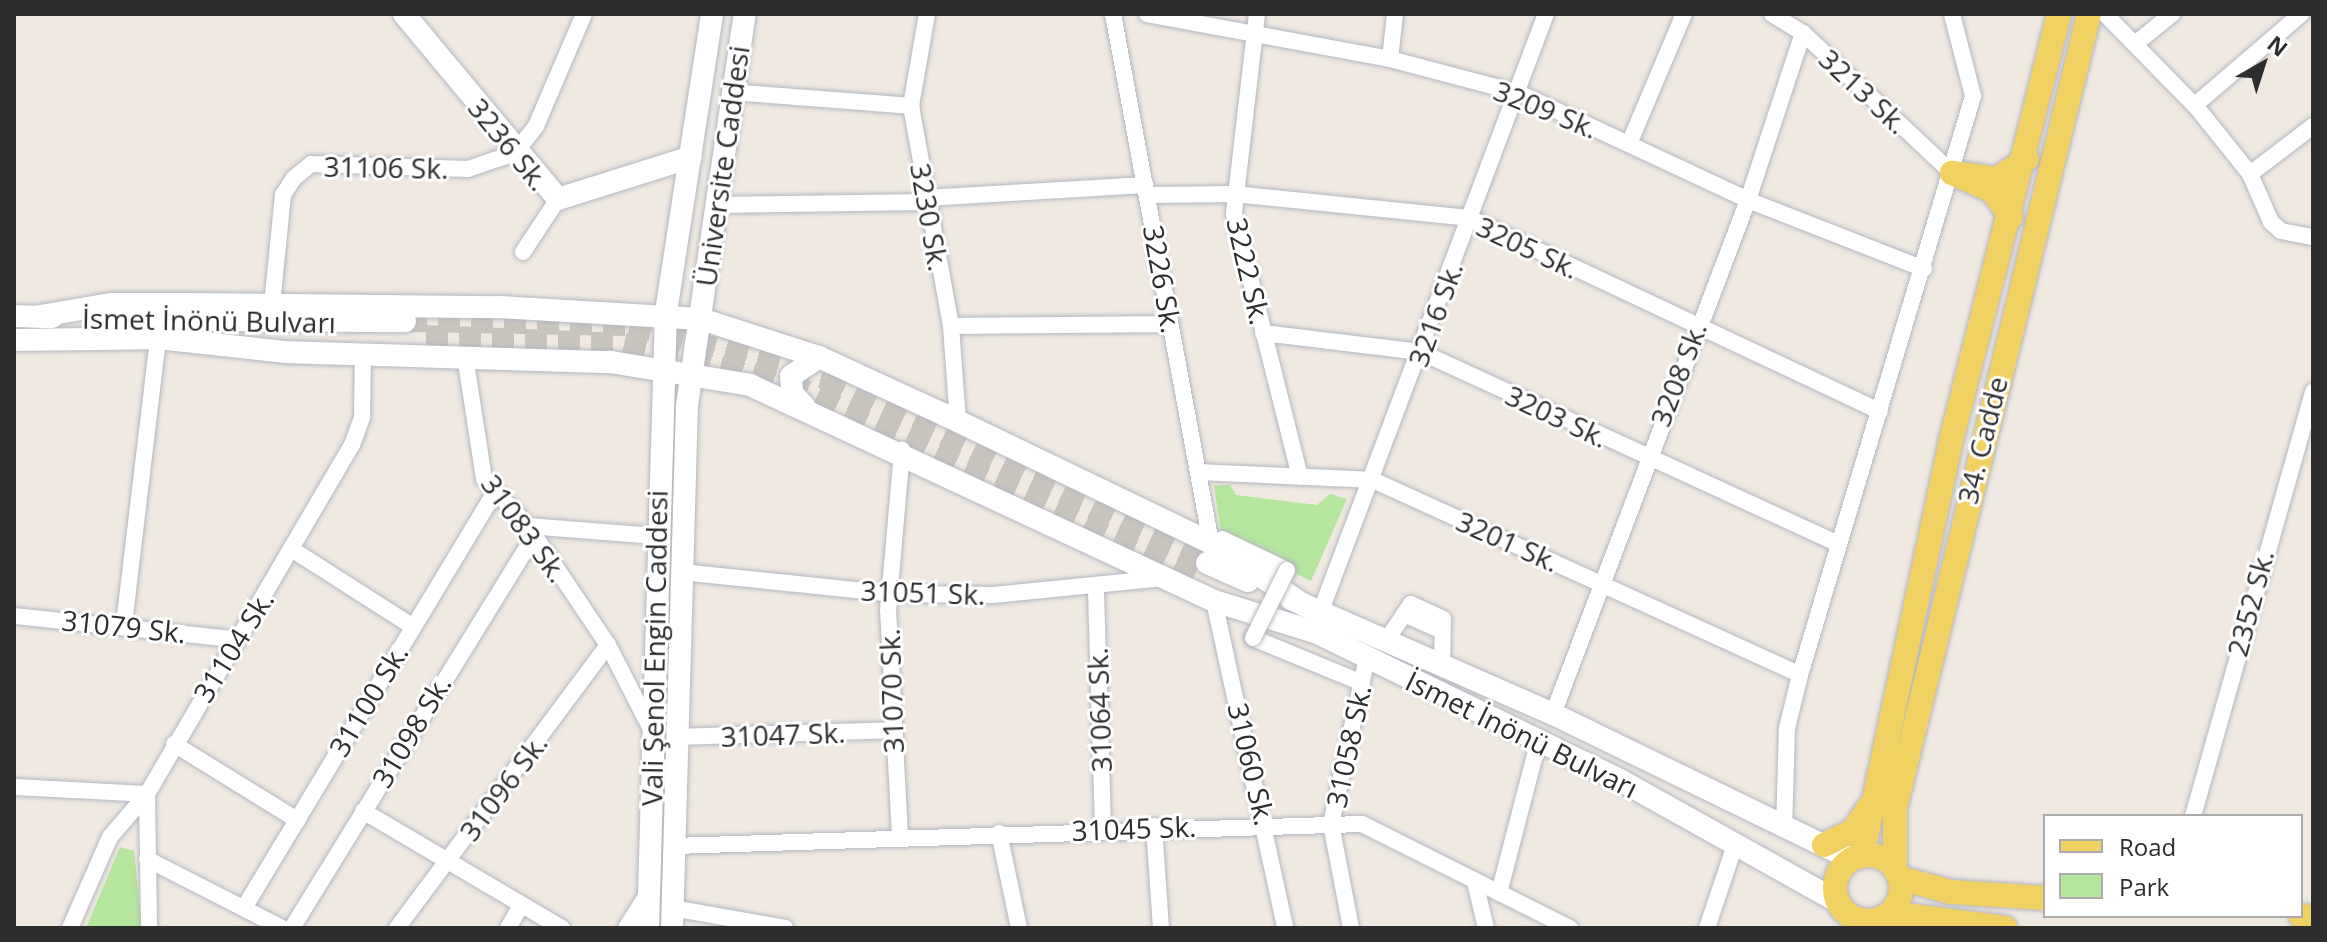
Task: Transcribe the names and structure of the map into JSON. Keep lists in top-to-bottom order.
{
  "streets": {
    "main road": [
      "3236 Sk.",
      "Üniversite Caddesi",
      "İsmet İnönü Bulvarı",
      "34. Cadde",
      "Vali Şenol Engin Caddesi"
    ],
    "street": [
      "3213 Sk.",
      "3209 Sk.",
      "31106 Sk.",
      "3230 Sk.",
      "3205 Sk.",
      "3222 Sk.",
      "3226 Sk.",
      "3216 Sk.",
      "3208 Sk.",
      "3203 Sk.",
      "31083 Sk.",
      "3201 Sk.",
      "31051 Sk.",
      "2352 Sk.",
      "31079 Sk.",
      "31104 Sk.",
      "31070 Sk.",
      "31100 Sk.",
      "31064 Sk.",
      "31098 Sk.",
      "31047 Sk.",
      "31058 Sk.",
      "31060 Sk.",
      "31096 Sk.",
      "31045 Sk."
    ]
  },
  "crossings": [
    ["3213 Sk.", "3208 Sk."],
    ["3209 Sk.", "3222 Sk."],
    ["3209 Sk.", "3216 Sk."],
    ["3209 Sk.", "3208 Sk."],
    ["3236 Sk.", "Üniversite Caddesi"],
    ["3236 Sk.", "31106 Sk."],
    ["Üniversite Caddesi", "3205 Sk."],
    ["Üniversite Caddesi", "Vali Şenol Engin Caddesi"],
    ["3230 Sk.", "3205 Sk."],
    ["3205 Sk.", "3222 Sk."],
    ["3205 Sk.", "3226 Sk."],
    ["3205 Sk.", "3216 Sk."],
    ["3205 Sk.", "3208 Sk."],
    ["3222 Sk.", "3203 Sk."],
    ["3222 Sk.", "3201 Sk."],
    ["3226 Sk.", "İsmet İnönü Bulvarı"],
    ["3226 Sk.", "3201 Sk."],
    ["3216 Sk.", "İsmet İnönü Bulvarı"],
    ["3216 Sk.", "3203 Sk."],
    ["3216 Sk.", "3201 Sk."],
    ["İsmet İnönü Bulvarı", "3208 Sk."],
    ["İsmet İnönü Bulvarı", "34. Cadde"],
    ["İsmet İnönü Bulvarı", "31058 Sk."],
    ["3208 Sk.", "3203 Sk."],
    ["3208 Sk.", "3201 Sk."],
    ["31083 Sk.", "Vali Şenol Engin Caddesi"],
    ["31083 Sk.", "31100 Sk."],
    ["31083 Sk.", "31098 Sk."],
    ["31083 Sk.", "31096 Sk."],
    ["31051 Sk.", "Vali Şenol Engin Caddesi"],
    ["31051 Sk.", "31070 Sk."],
    ["31051 Sk.", "31064 Sk."],
    ["31079 Sk.", "31104 Sk."],
    ["Vali Şenol Engin Caddesi", "31047 Sk."],
    ["Vali Şenol Engin Caddesi", "31045 Sk."],
    ["31070 Sk.", "31047 Sk."],
    ["31070 Sk.", "31045 Sk."],
    ["31064 Sk.", "31045 Sk."],
    ["31058 Sk.", "31045 Sk."],
    ["31060 Sk.", "31045 Sk."]
  ],
  "legend": ["Road", "Park"],
  "north": "top right"
}
